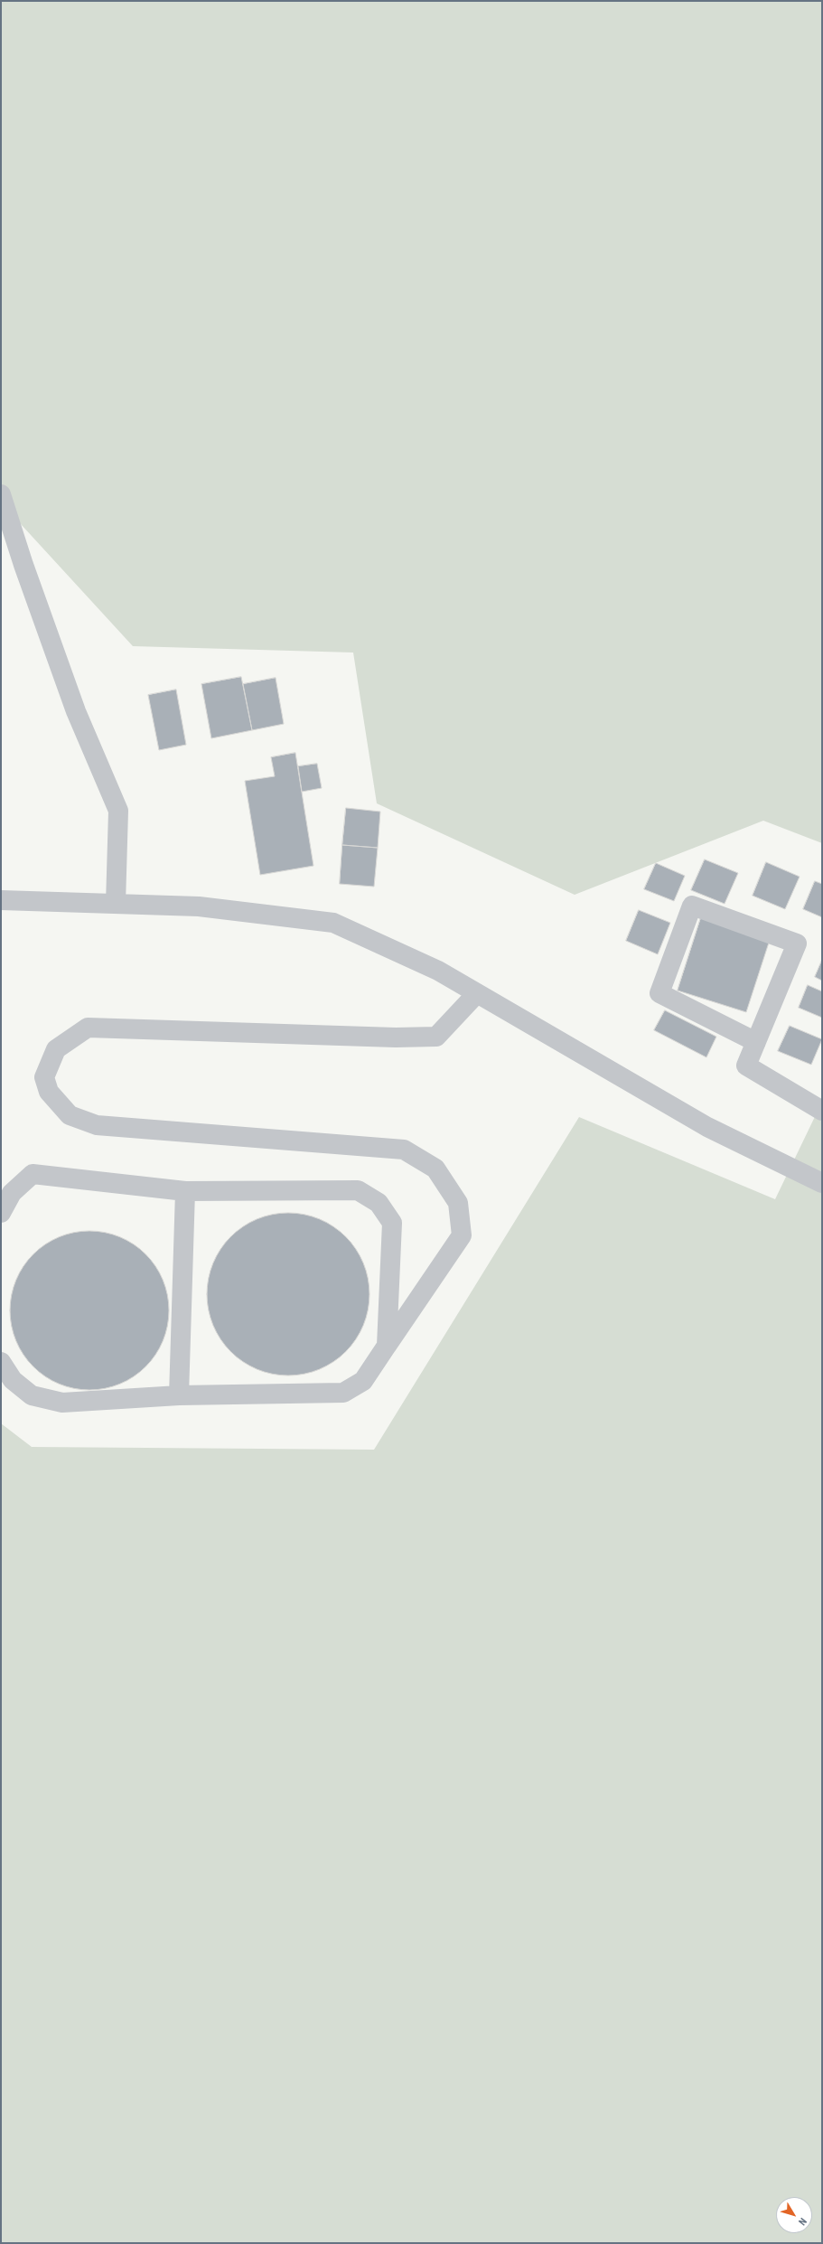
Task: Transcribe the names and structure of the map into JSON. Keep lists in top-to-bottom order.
{
  "north": "bottom right"
}
